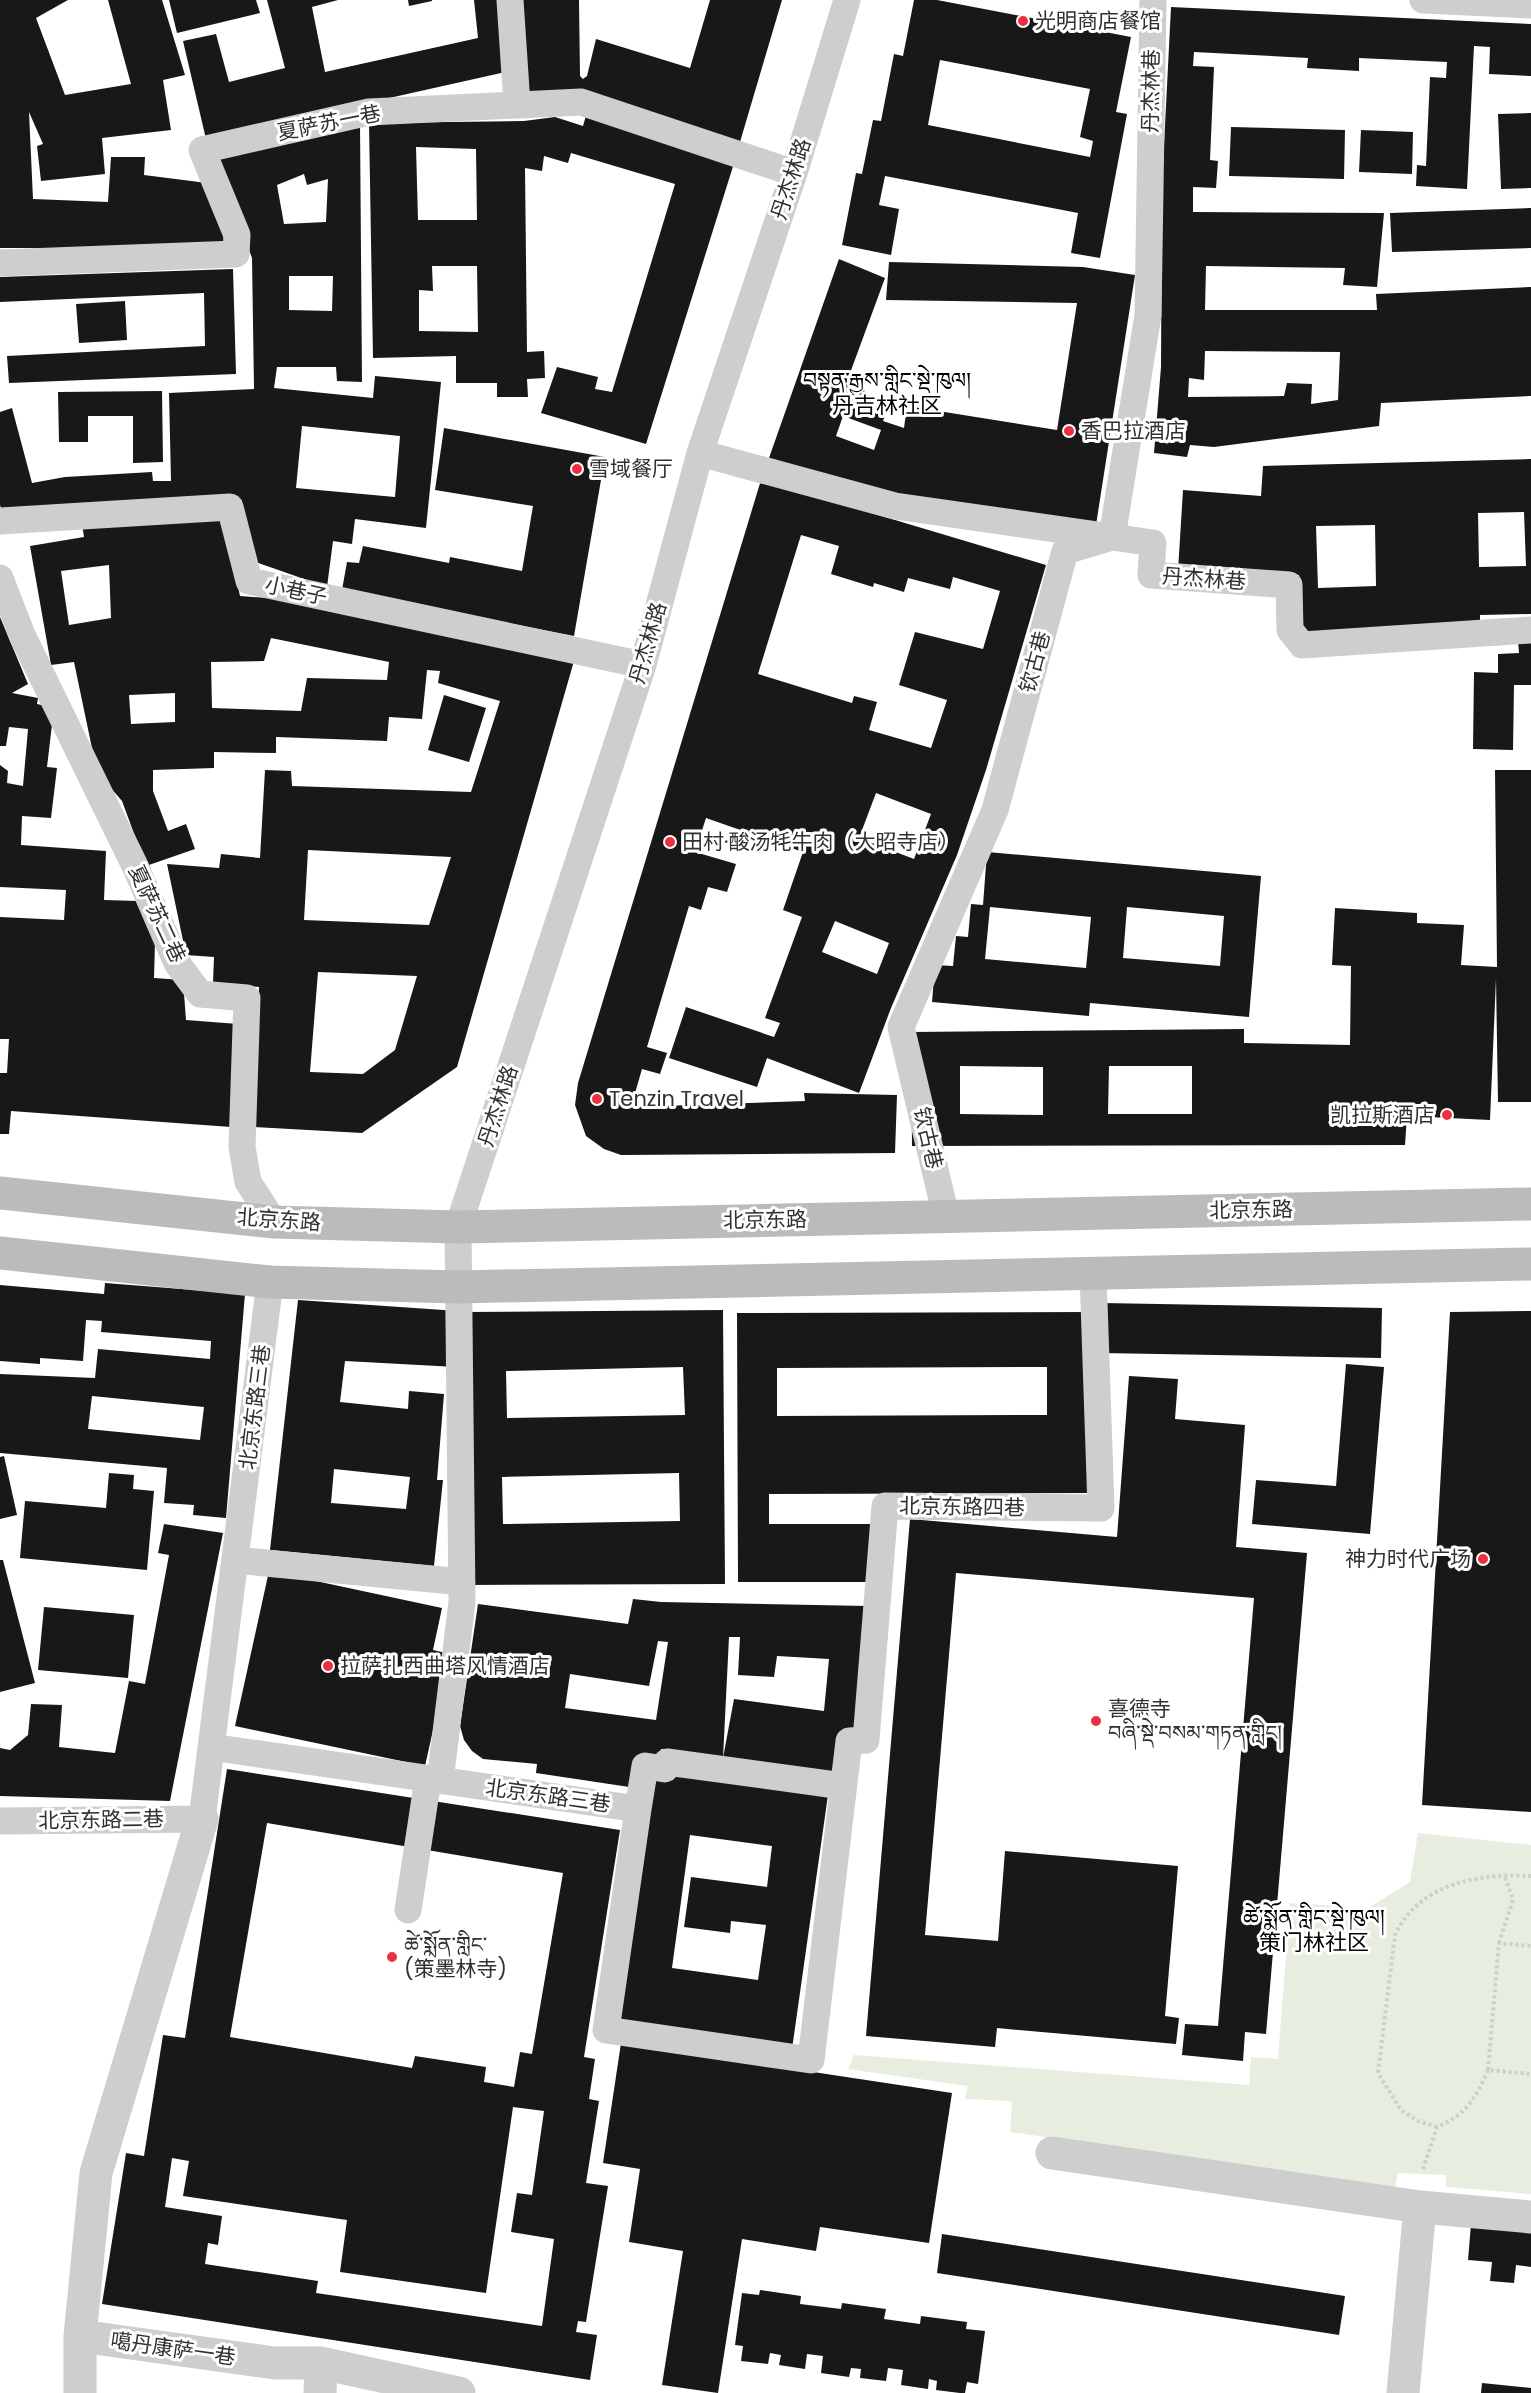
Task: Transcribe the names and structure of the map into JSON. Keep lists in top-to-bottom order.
{
  "streets": {
    "main road": ["北京东路"],
    "street": [
      "丹杰林巷",
      "夏萨苏一巷",
      "丹杰林路",
      "小巷子",
      "钦古巷",
      "夏萨苏二巷",
      "北京东路三巷",
      "北京东路四巷",
      "北京东路二巷",
      "噶丹康萨一巷"
    ]
  },
  "crossings": [
    ["丹杰林巷", "钦古巷"],
    ["夏萨苏一巷", "丹杰林路"],
    ["丹杰林路", "小巷子"],
    ["丹杰林路", "北京东路"],
    ["丹杰林路", "北京东路三巷"],
    ["钦古巷", "北京东路"],
    ["夏萨苏二巷", "北京东路"],
    ["北京东路三巷", "北京东路四巷"],
    ["北京东路三巷", "北京东路二巷"]
  ],
  "districts": ["བསྟན་རྒྱས་གླིང་སྡེ་ཁུལ། 丹吉林社区", "ཚེ་སྨོན་གླིང་སྡེ་ཁུལ། 策门林社区"],
  "places": [
    "光明商店餐馆",
    "香巴拉酒店",
    "雪域餐厅",
    "田村·酸汤牦牛肉（大昭寺店）",
    "Tenzin Travel",
    "凯拉斯酒店",
    "神力时代广场",
    "拉萨扎西曲塔风情酒店",
    "喜德寺 བཞི་སྡེ་བསམ་གཏན་གླིང།",
    "ཚེ་སྨོན་གླིང་ (策墨林寺)"
  ]
}
